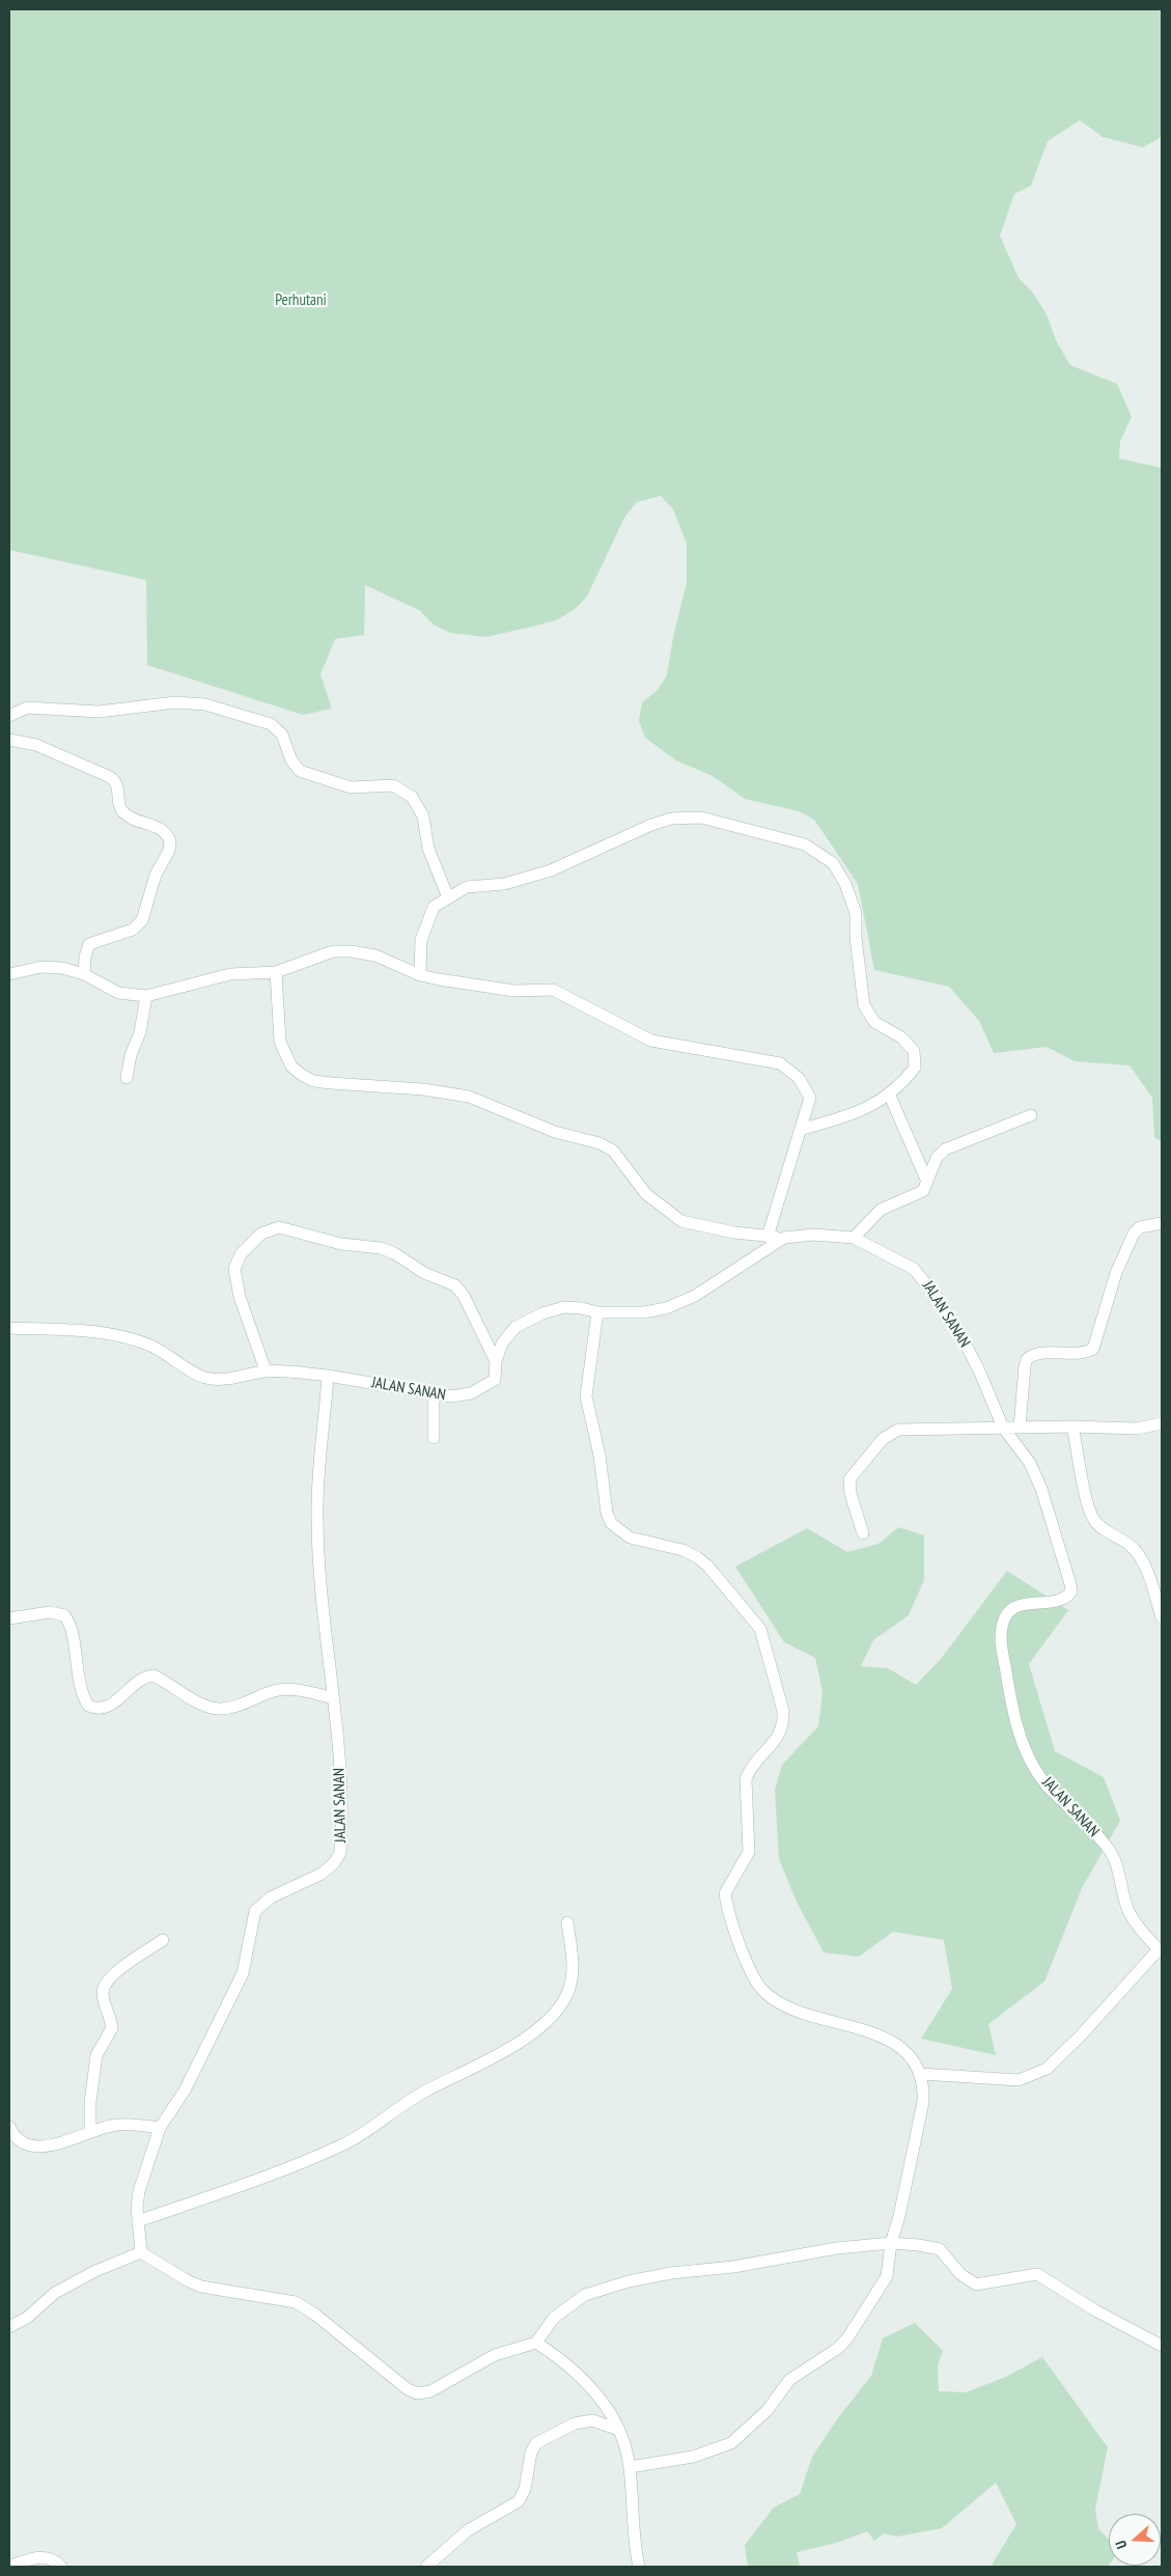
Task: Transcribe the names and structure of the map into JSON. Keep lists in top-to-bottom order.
{
  "streets": {
    "street": ["JALAN SANAN"]
  },
  "parks": ["Perhutani"],
  "north": "left"
}
